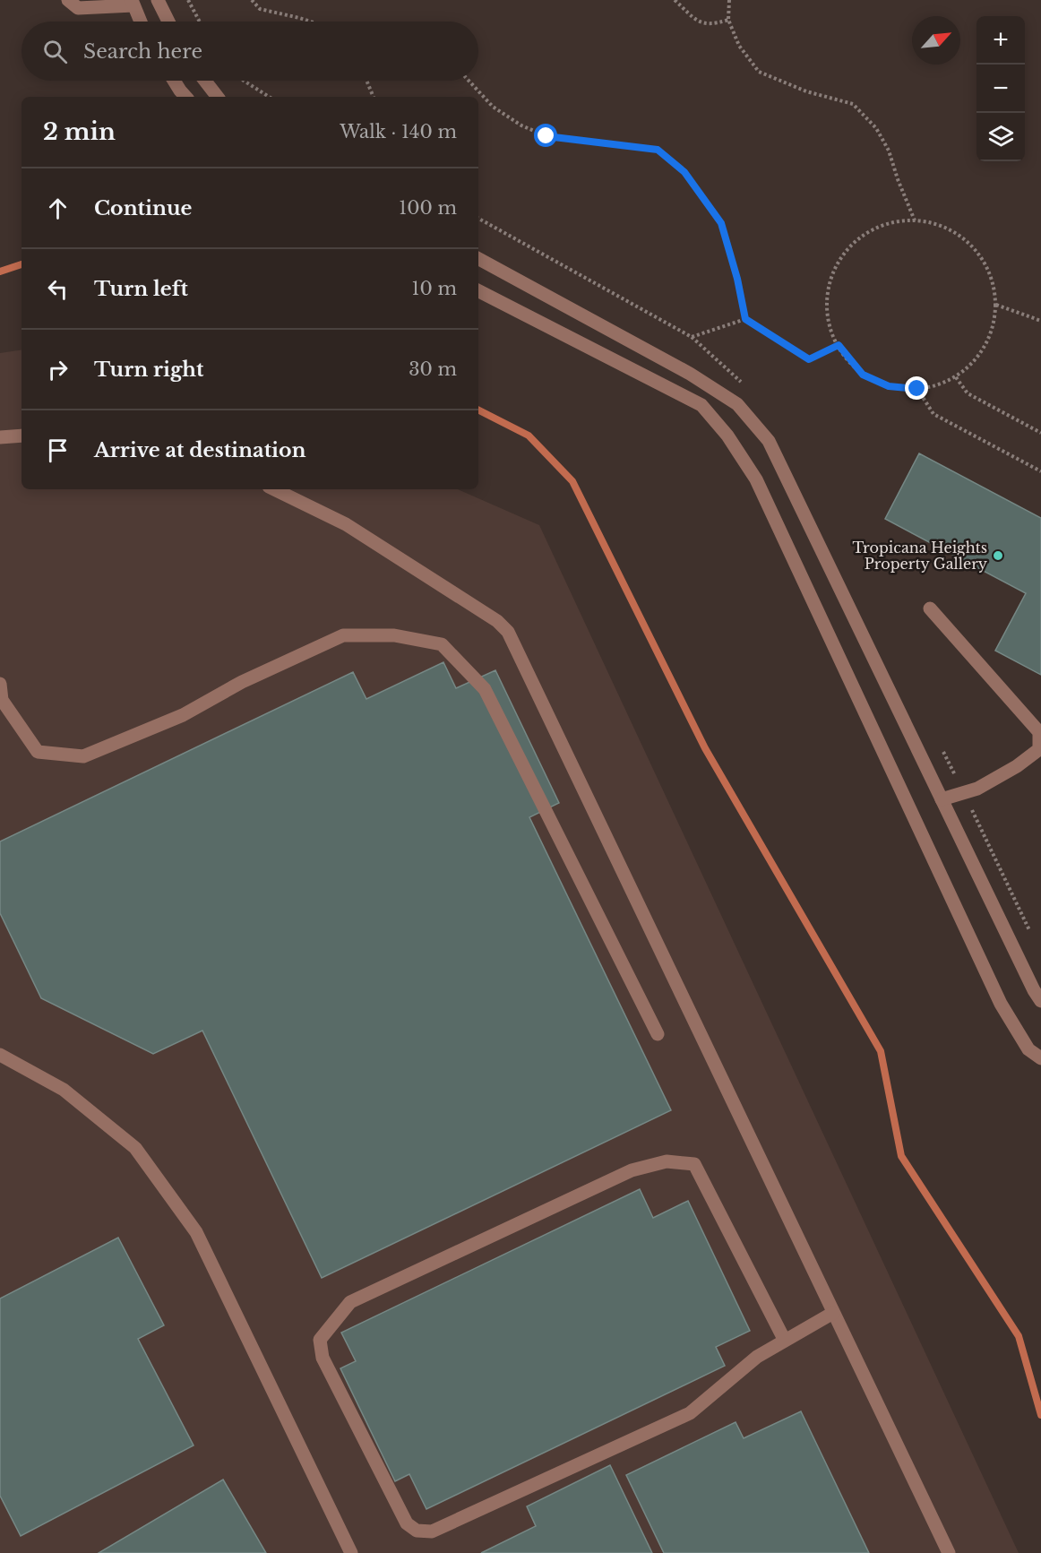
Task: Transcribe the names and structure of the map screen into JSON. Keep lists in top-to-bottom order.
{
  "places": ["Tropicana Heights Property Gallery"],
  "north": "top right",
  "page": {
    "map_buttons": ["+", "−"],
    "search": "Search here",
    "heading": ["2 min", "Walk · 140 m"],
    "list": [
      ["Continue", "100 m"],
      ["Turn left", "10 m"],
      ["Turn right", "30 m"],
      "Arrive at destination"
    ]
  }
}
